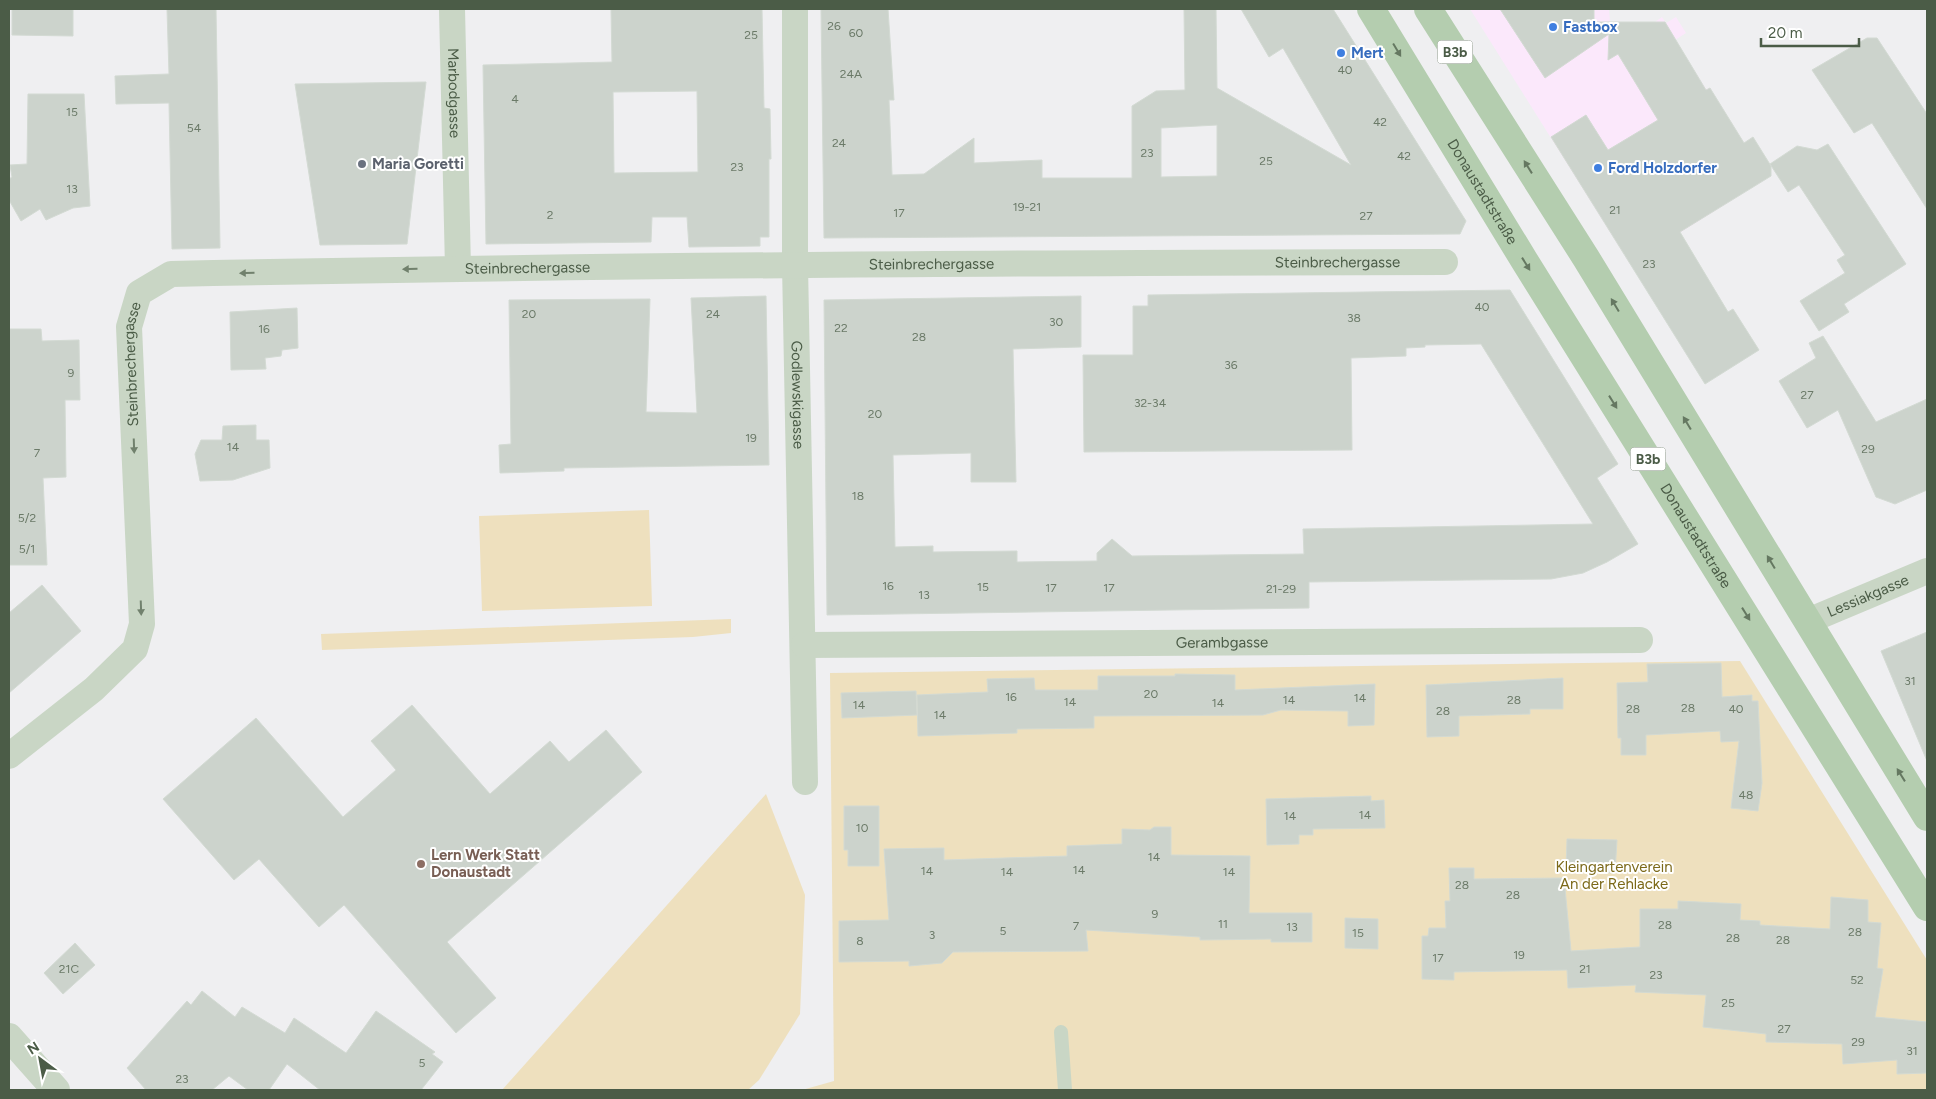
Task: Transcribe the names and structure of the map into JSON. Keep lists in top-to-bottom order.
{
  "streets": {
    "main road": ["B3b", "Donaustadtstraße"],
    "street": [
      "Marbodgasse",
      "Steinbrechergasse",
      "Godlewskigasse",
      "Lessiakgasse",
      "Gerambgasse"
    ]
  },
  "crossings": [
    ["B3b", "Lessiakgasse"],
    ["Marbodgasse", "Steinbrechergasse"],
    ["Steinbrechergasse", "Godlewskigasse"],
    ["Godlewskigasse", "Gerambgasse"]
  ],
  "parks": ["Kleingartenverein An der Rehlacke"],
  "places": [
    "Fastbox",
    "Mert",
    "Maria Goretti",
    "Ford Holzdorfer",
    "Lern Werk Statt Donaustadt"
  ],
  "house_numbers": [
    "26",
    "60",
    "25",
    "40",
    "24A",
    "4",
    "15",
    "42",
    "54",
    "24",
    "23",
    "42",
    "25",
    "23",
    "13",
    "19-21",
    "21",
    "17",
    "2",
    "27",
    "23",
    "40",
    "20",
    "24",
    "38",
    "30",
    "22",
    "16",
    "28",
    "36",
    "9",
    "27",
    "32-34",
    "20",
    "19",
    "14",
    "29",
    "7",
    "18",
    "5/2",
    "5/1",
    "16",
    "15",
    "17",
    "17",
    "21-29",
    "13",
    "31",
    "20",
    "16",
    "14",
    "14",
    "28",
    "14",
    "14",
    "14",
    "28",
    "28",
    "40",
    "28",
    "14",
    "48",
    "14",
    "14",
    "10",
    "14",
    "14",
    "14",
    "14",
    "14",
    "28",
    "28",
    "9",
    "11",
    "28",
    "7",
    "13",
    "5",
    "28",
    "15",
    "3",
    "28",
    "28",
    "8",
    "19",
    "17",
    "21C",
    "21",
    "23",
    "52",
    "25",
    "27",
    "29",
    "31",
    "5",
    "23"
  ],
  "scale_bar": "20 m",
  "north": "top left"
}
